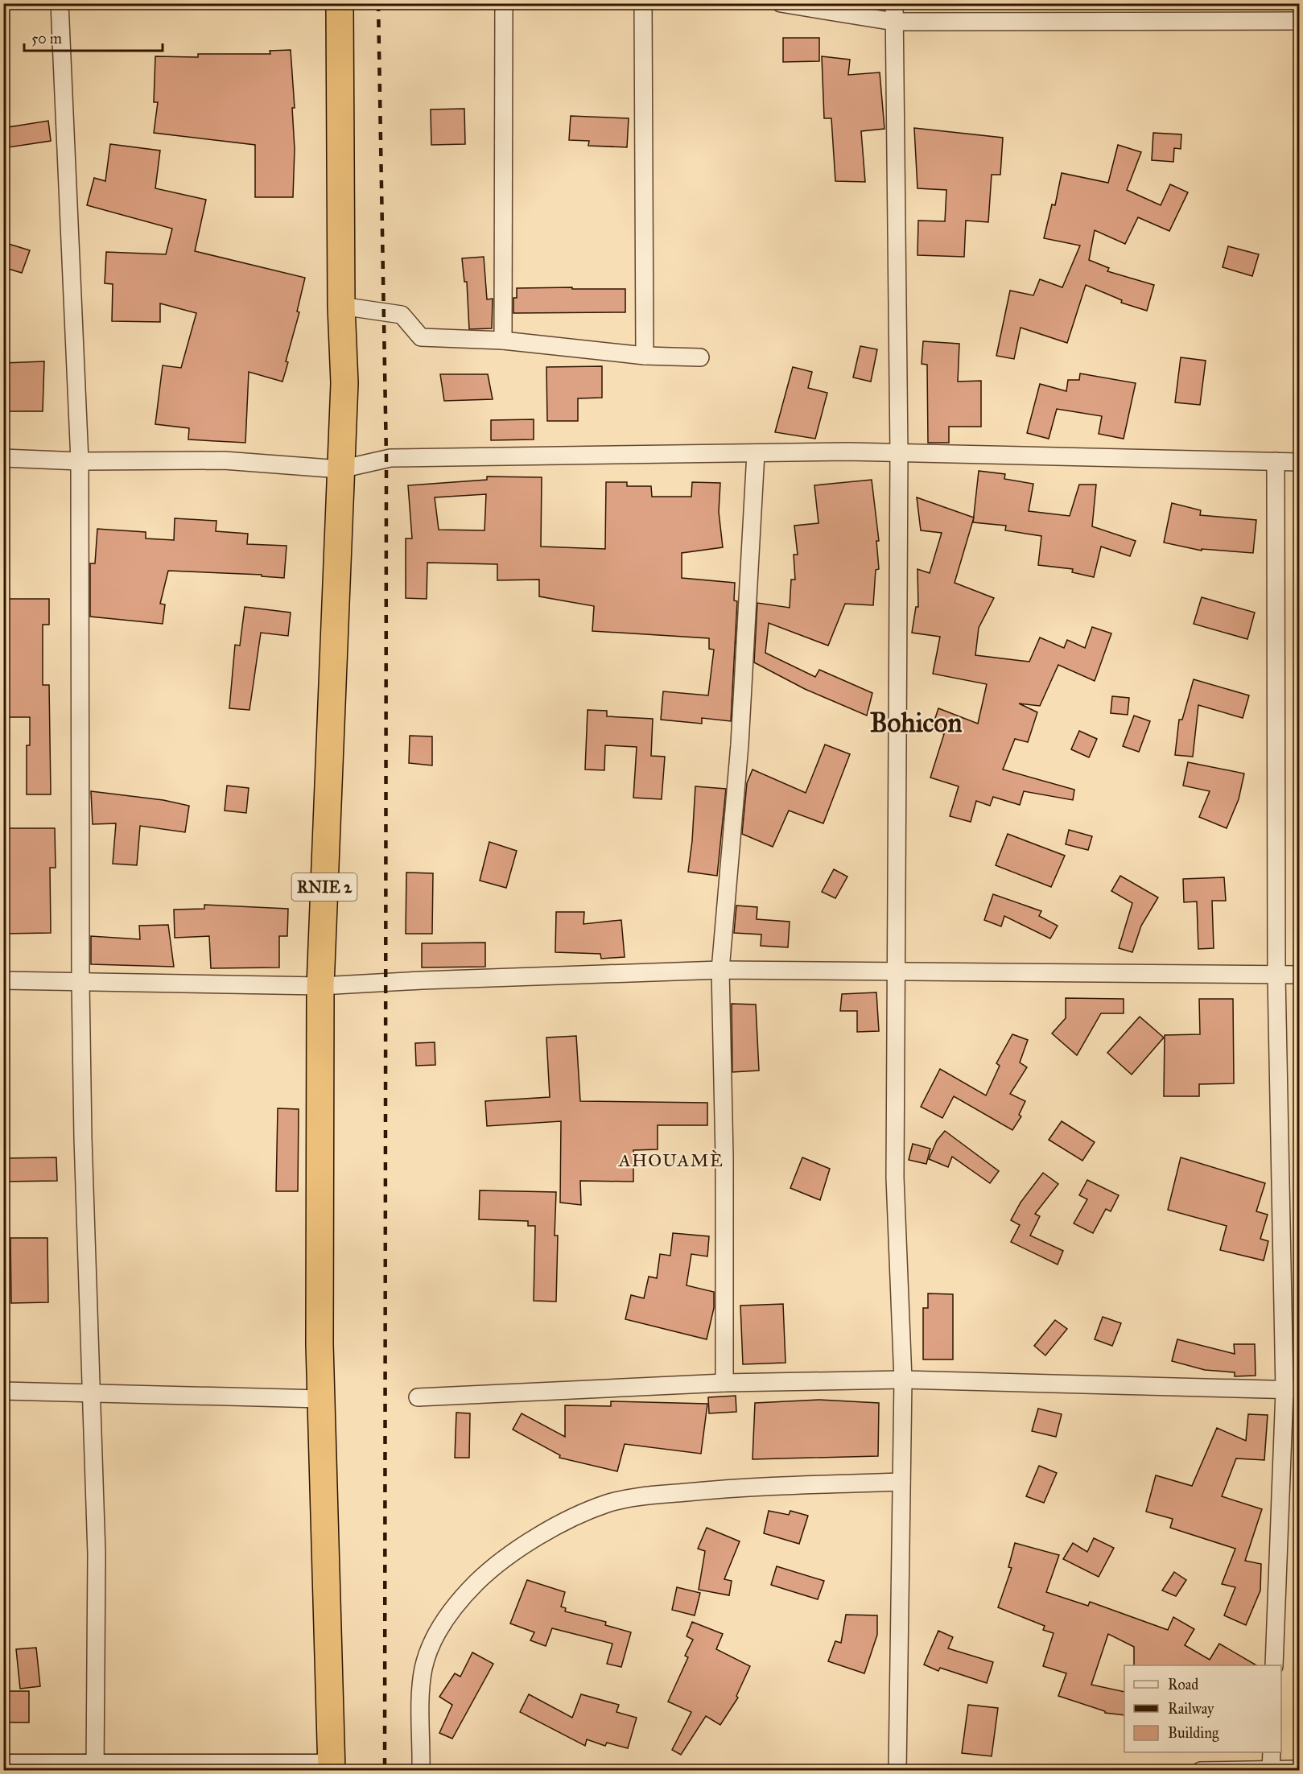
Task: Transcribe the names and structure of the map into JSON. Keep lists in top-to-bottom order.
{
  "streets": {
    "highway": ["RNIE 2"]
  },
  "districts": ["Bohicon", "AHOUAMÈ"],
  "legend": ["Road", "Railway", "Building"],
  "scale_bar": "50 m"
}
